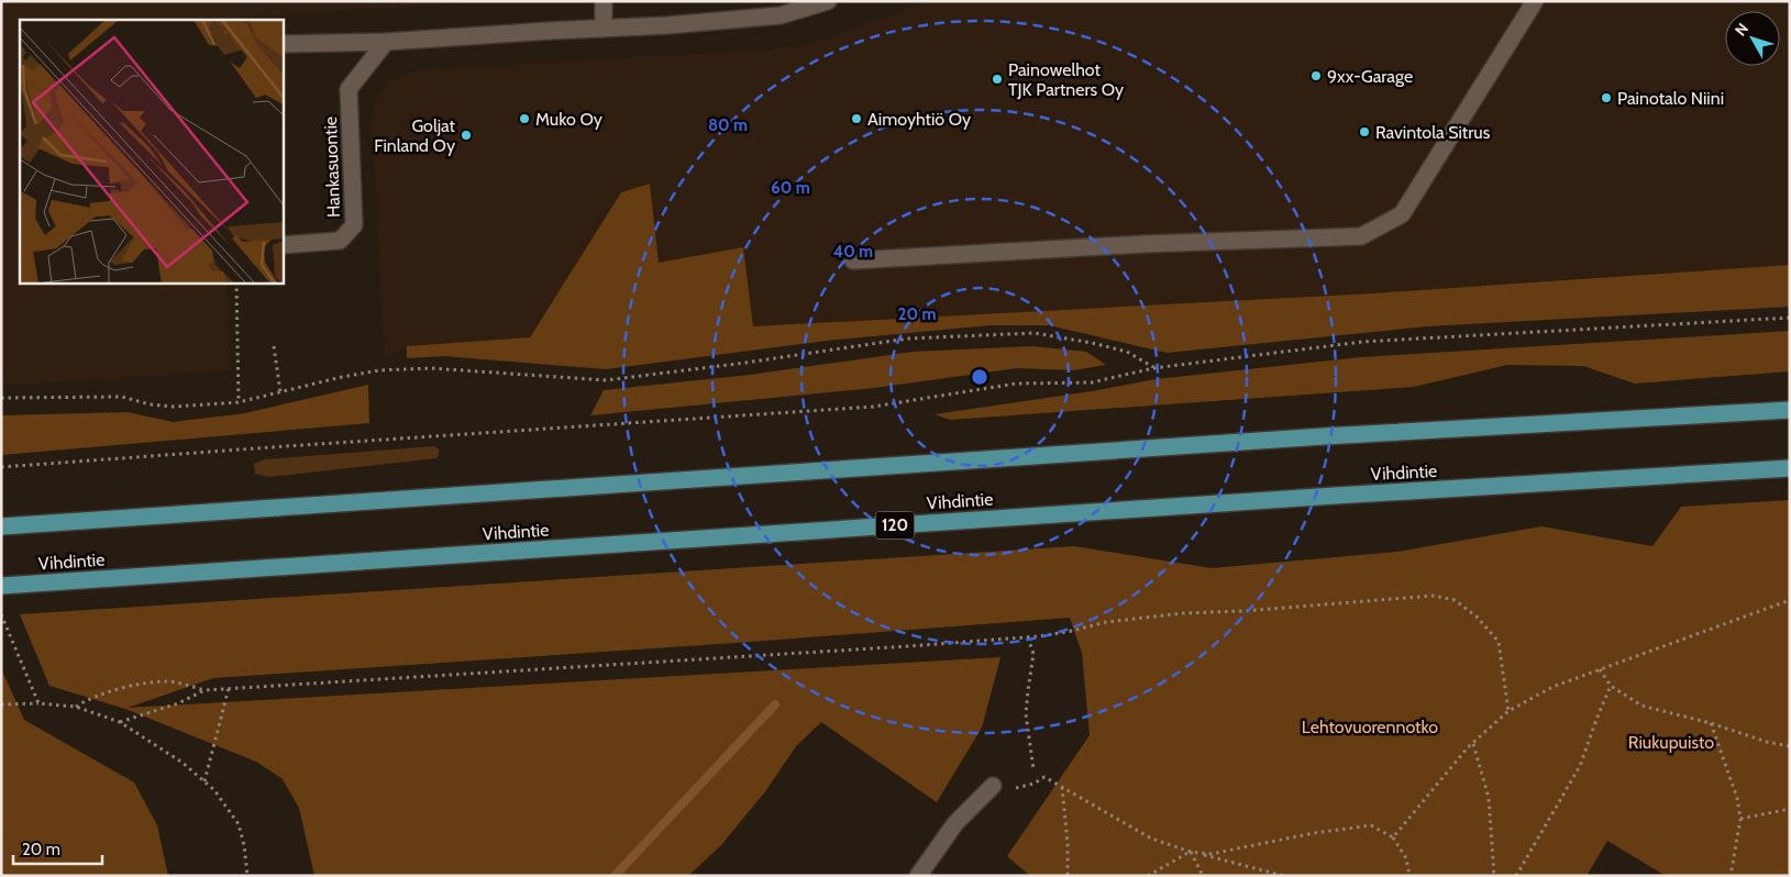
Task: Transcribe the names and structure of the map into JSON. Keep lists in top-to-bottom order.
{
  "streets": {
    "main road": ["Vihdintie", "120"],
    "street": ["Hankasuontie"]
  },
  "parks": ["Lehtovuorennotko", "Riukupuisto"],
  "places": [
    "9xx-Garage",
    "Painowelhot TJK Partners Oy",
    "Painotalo Niini",
    "Muko Oy",
    "Aimoyhtiö Oy",
    "Ravintola Sitrus",
    "Goljat Finland Oy"
  ],
  "scale_bar": "20 m",
  "north": "top left",
  "rings": [
    "80 m",
    "60 m",
    "40 m",
    "20 m"
  ]
}
